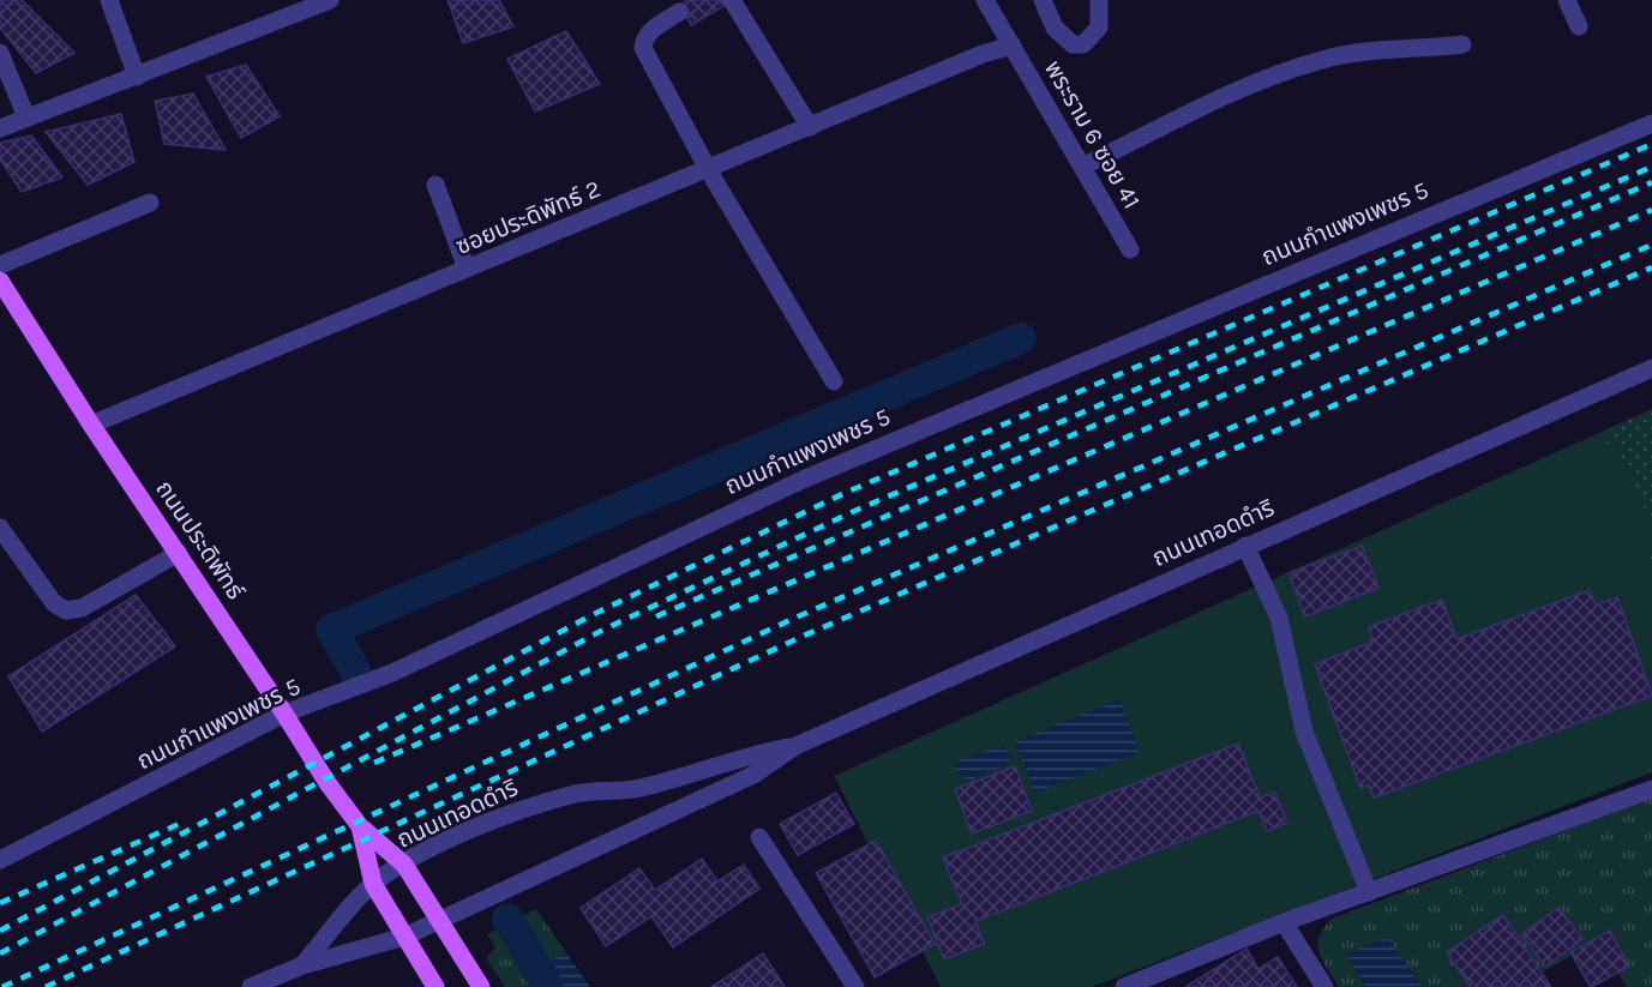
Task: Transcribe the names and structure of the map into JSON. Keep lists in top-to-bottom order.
{
  "streets": {
    "main road": ["ถนนประดิพัทธ์"],
    "street": [
      "พระราม 6 ซอย 41",
      "ซอยประดิพัทธ์ 2",
      "ถนนกำแพงเพชร 5",
      "ถนนเทอดดำริ"
    ]
  },
  "crossings": [
    ["พระราม 6 ซอย 41", "ซอยประดิพัทธ์ 2"],
    ["ซอยประดิพัทธ์ 2", "ถนนประดิพัทธ์"],
    ["ถนนกำแพงเพชร 5", "ถนนประดิพัทธ์"],
    ["ถนนเทอดดำริ", "ถนนประดิพัทธ์"]
  ]
}
